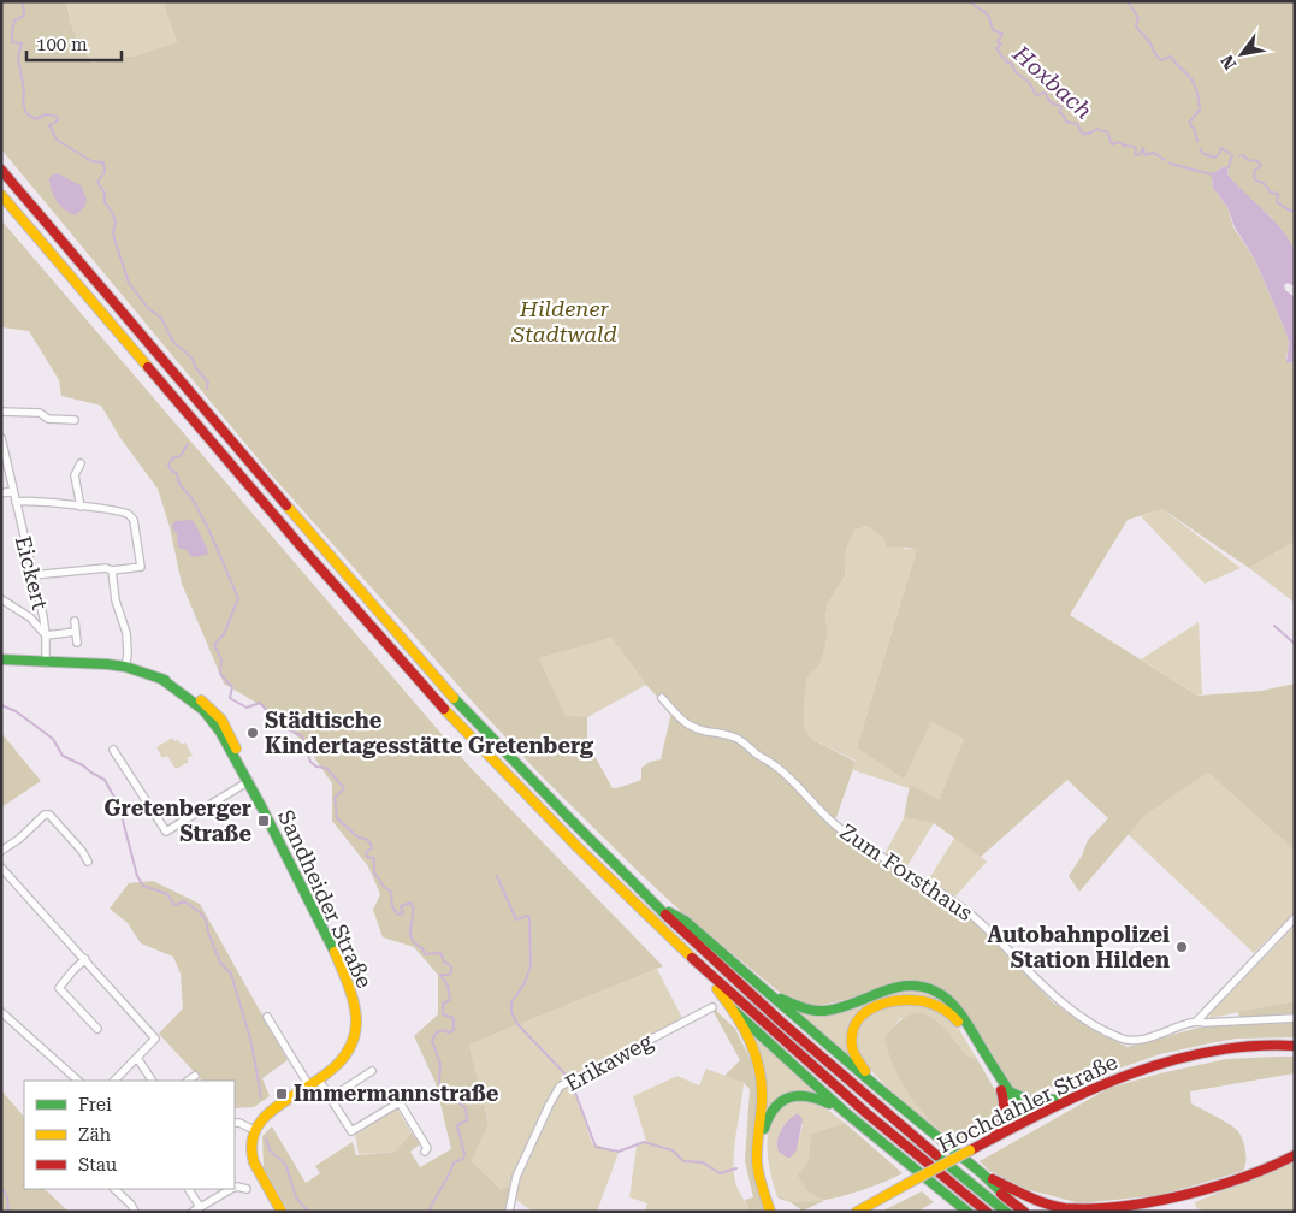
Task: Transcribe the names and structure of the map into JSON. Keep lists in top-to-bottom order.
{
  "streets": {
    "main road": ["Sandheider Straße", "Hochdahler Straße"],
    "street": ["Eickert", "Zum Forsthaus", "Erikaweg"]
  },
  "crossings": [
    ["Eickert", "Sandheider Straße"]
  ],
  "water": ["Hoxbach"],
  "parks": ["Hildener Stadtwald"],
  "places": {
    "other": ["Städtische Kindertagesstätte Gretenberg", "Autobahnpolizei Station Hilden"],
    "transit": ["Gretenberger Straße", "Immermannstraße"]
  },
  "legend": ["Frei", "Zäh", "Stau"],
  "scale_bar": "100 m",
  "north": "bottom left"
}
